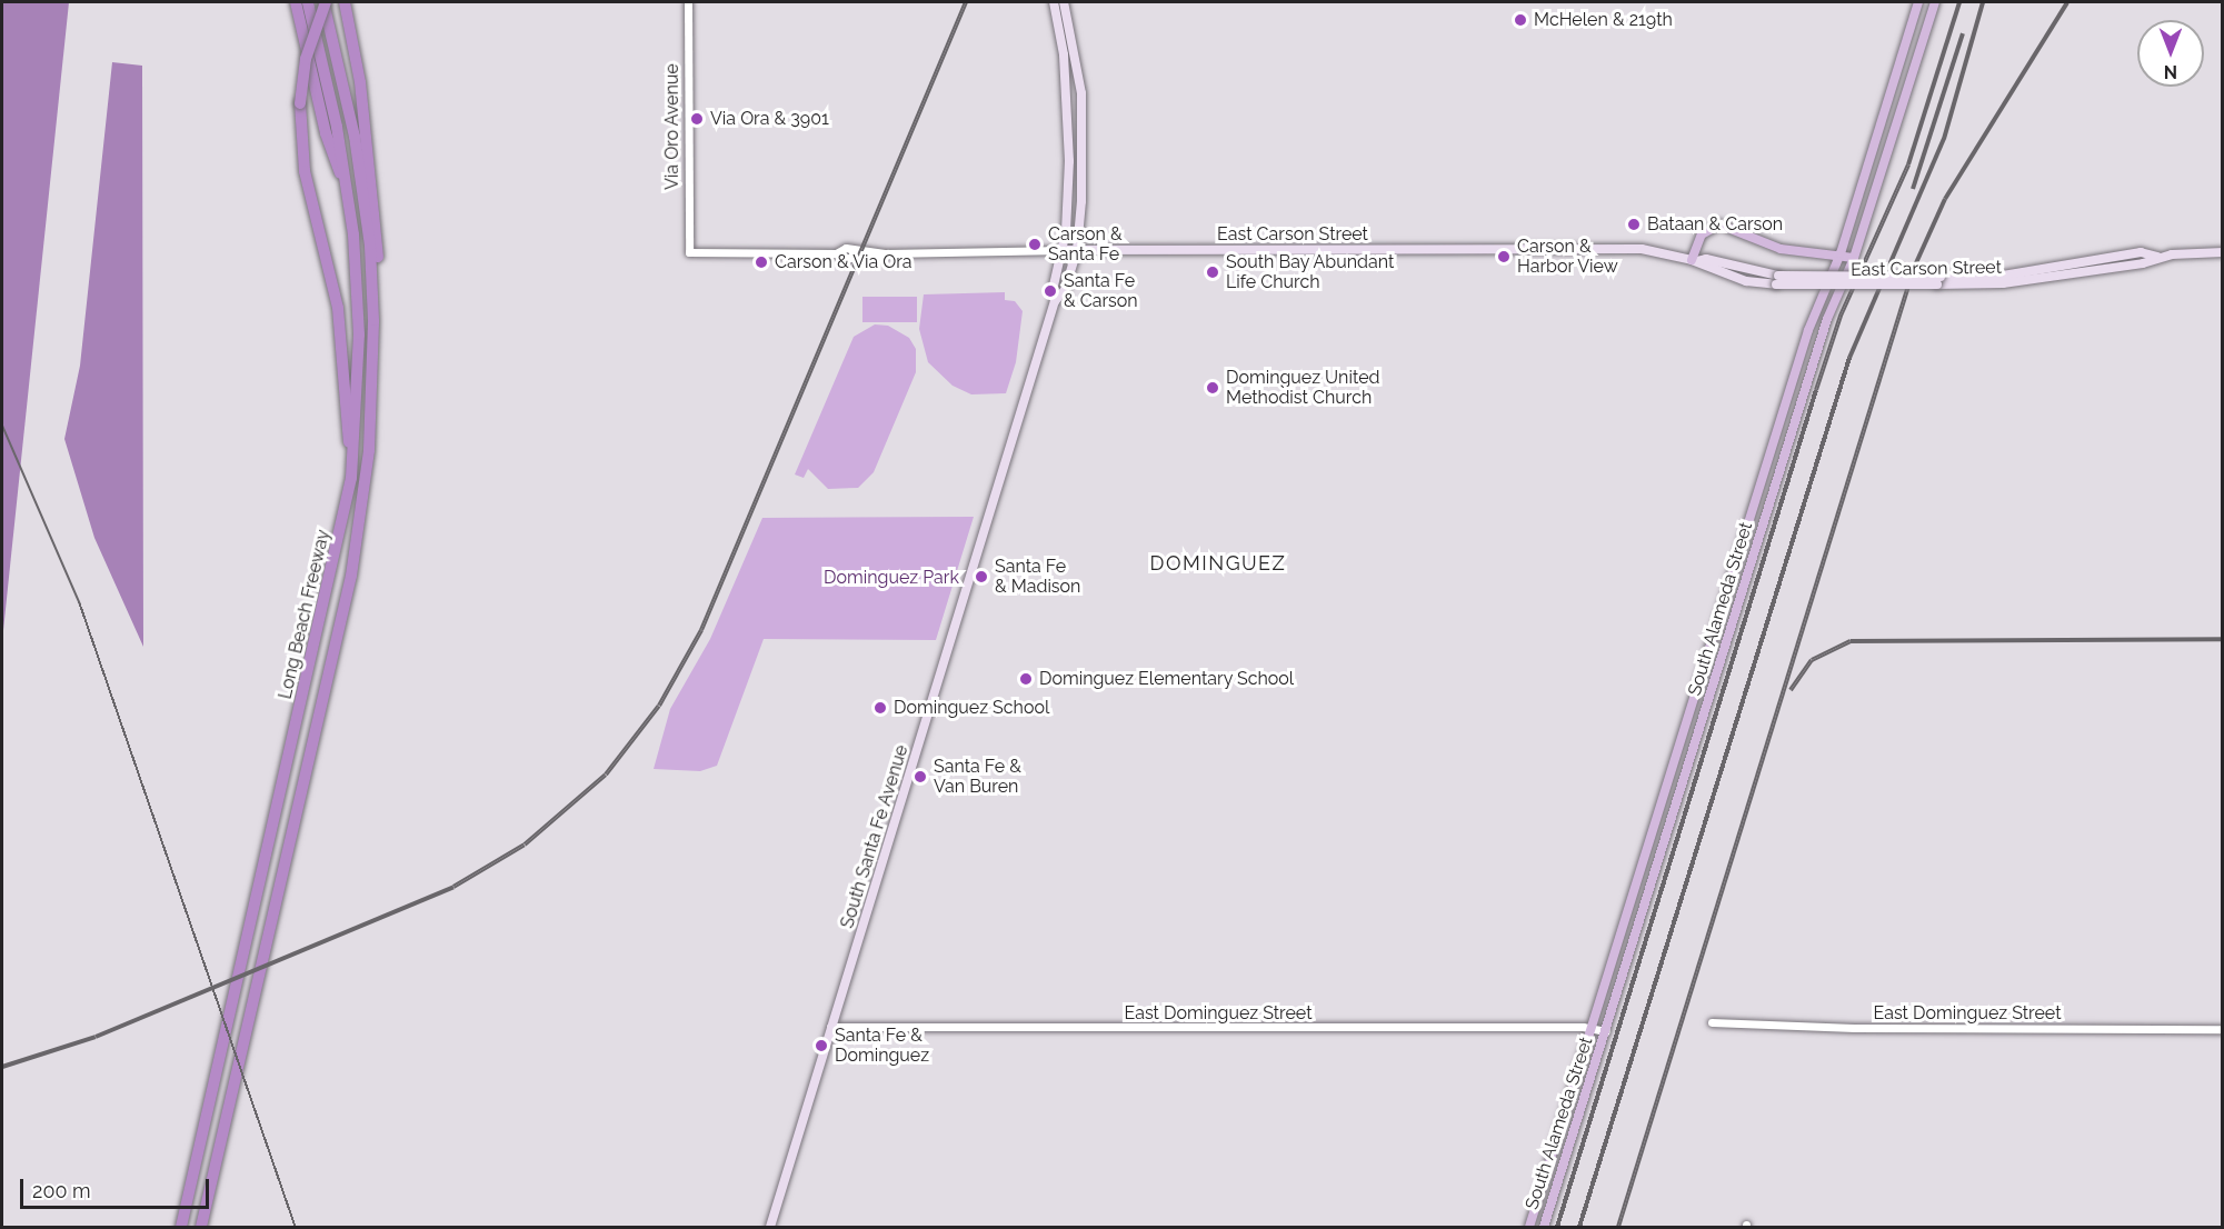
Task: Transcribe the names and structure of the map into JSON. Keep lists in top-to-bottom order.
{
  "streets": {
    "highway": ["Long Beach Freeway"],
    "main road": ["East Carson Street", "South Alameda Street", "South Santa Fe Avenue"],
    "street": ["Via Oro Avenue", "East Dominguez Street"]
  },
  "crossings": [
    ["Via Oro Avenue", "East Carson Street"],
    ["East Carson Street", "South Santa Fe Avenue"],
    ["South Alameda Street", "East Dominguez Street"],
    ["South Santa Fe Avenue", "East Dominguez Street"]
  ],
  "districts": ["DOMINGUEZ"],
  "parks": ["Dominguez Park"],
  "places": [
    "McHelen & 219th",
    "Via Ora & 3901",
    "Bataan & Carson",
    "Carson & Santa Fe",
    "Carson & Harbor View",
    "Carson & Via Ora",
    "South Bay Abundant Life Church",
    "Santa Fe & Carson",
    "Dominguez United Methodist Church",
    "Santa Fe & Madison",
    "Dominguez Elementary School",
    "Dominguez School",
    "Santa Fe & Van Buren",
    "Santa Fe & Dominguez"
  ],
  "scale_bar": "200 m",
  "north": "bottom"
}
